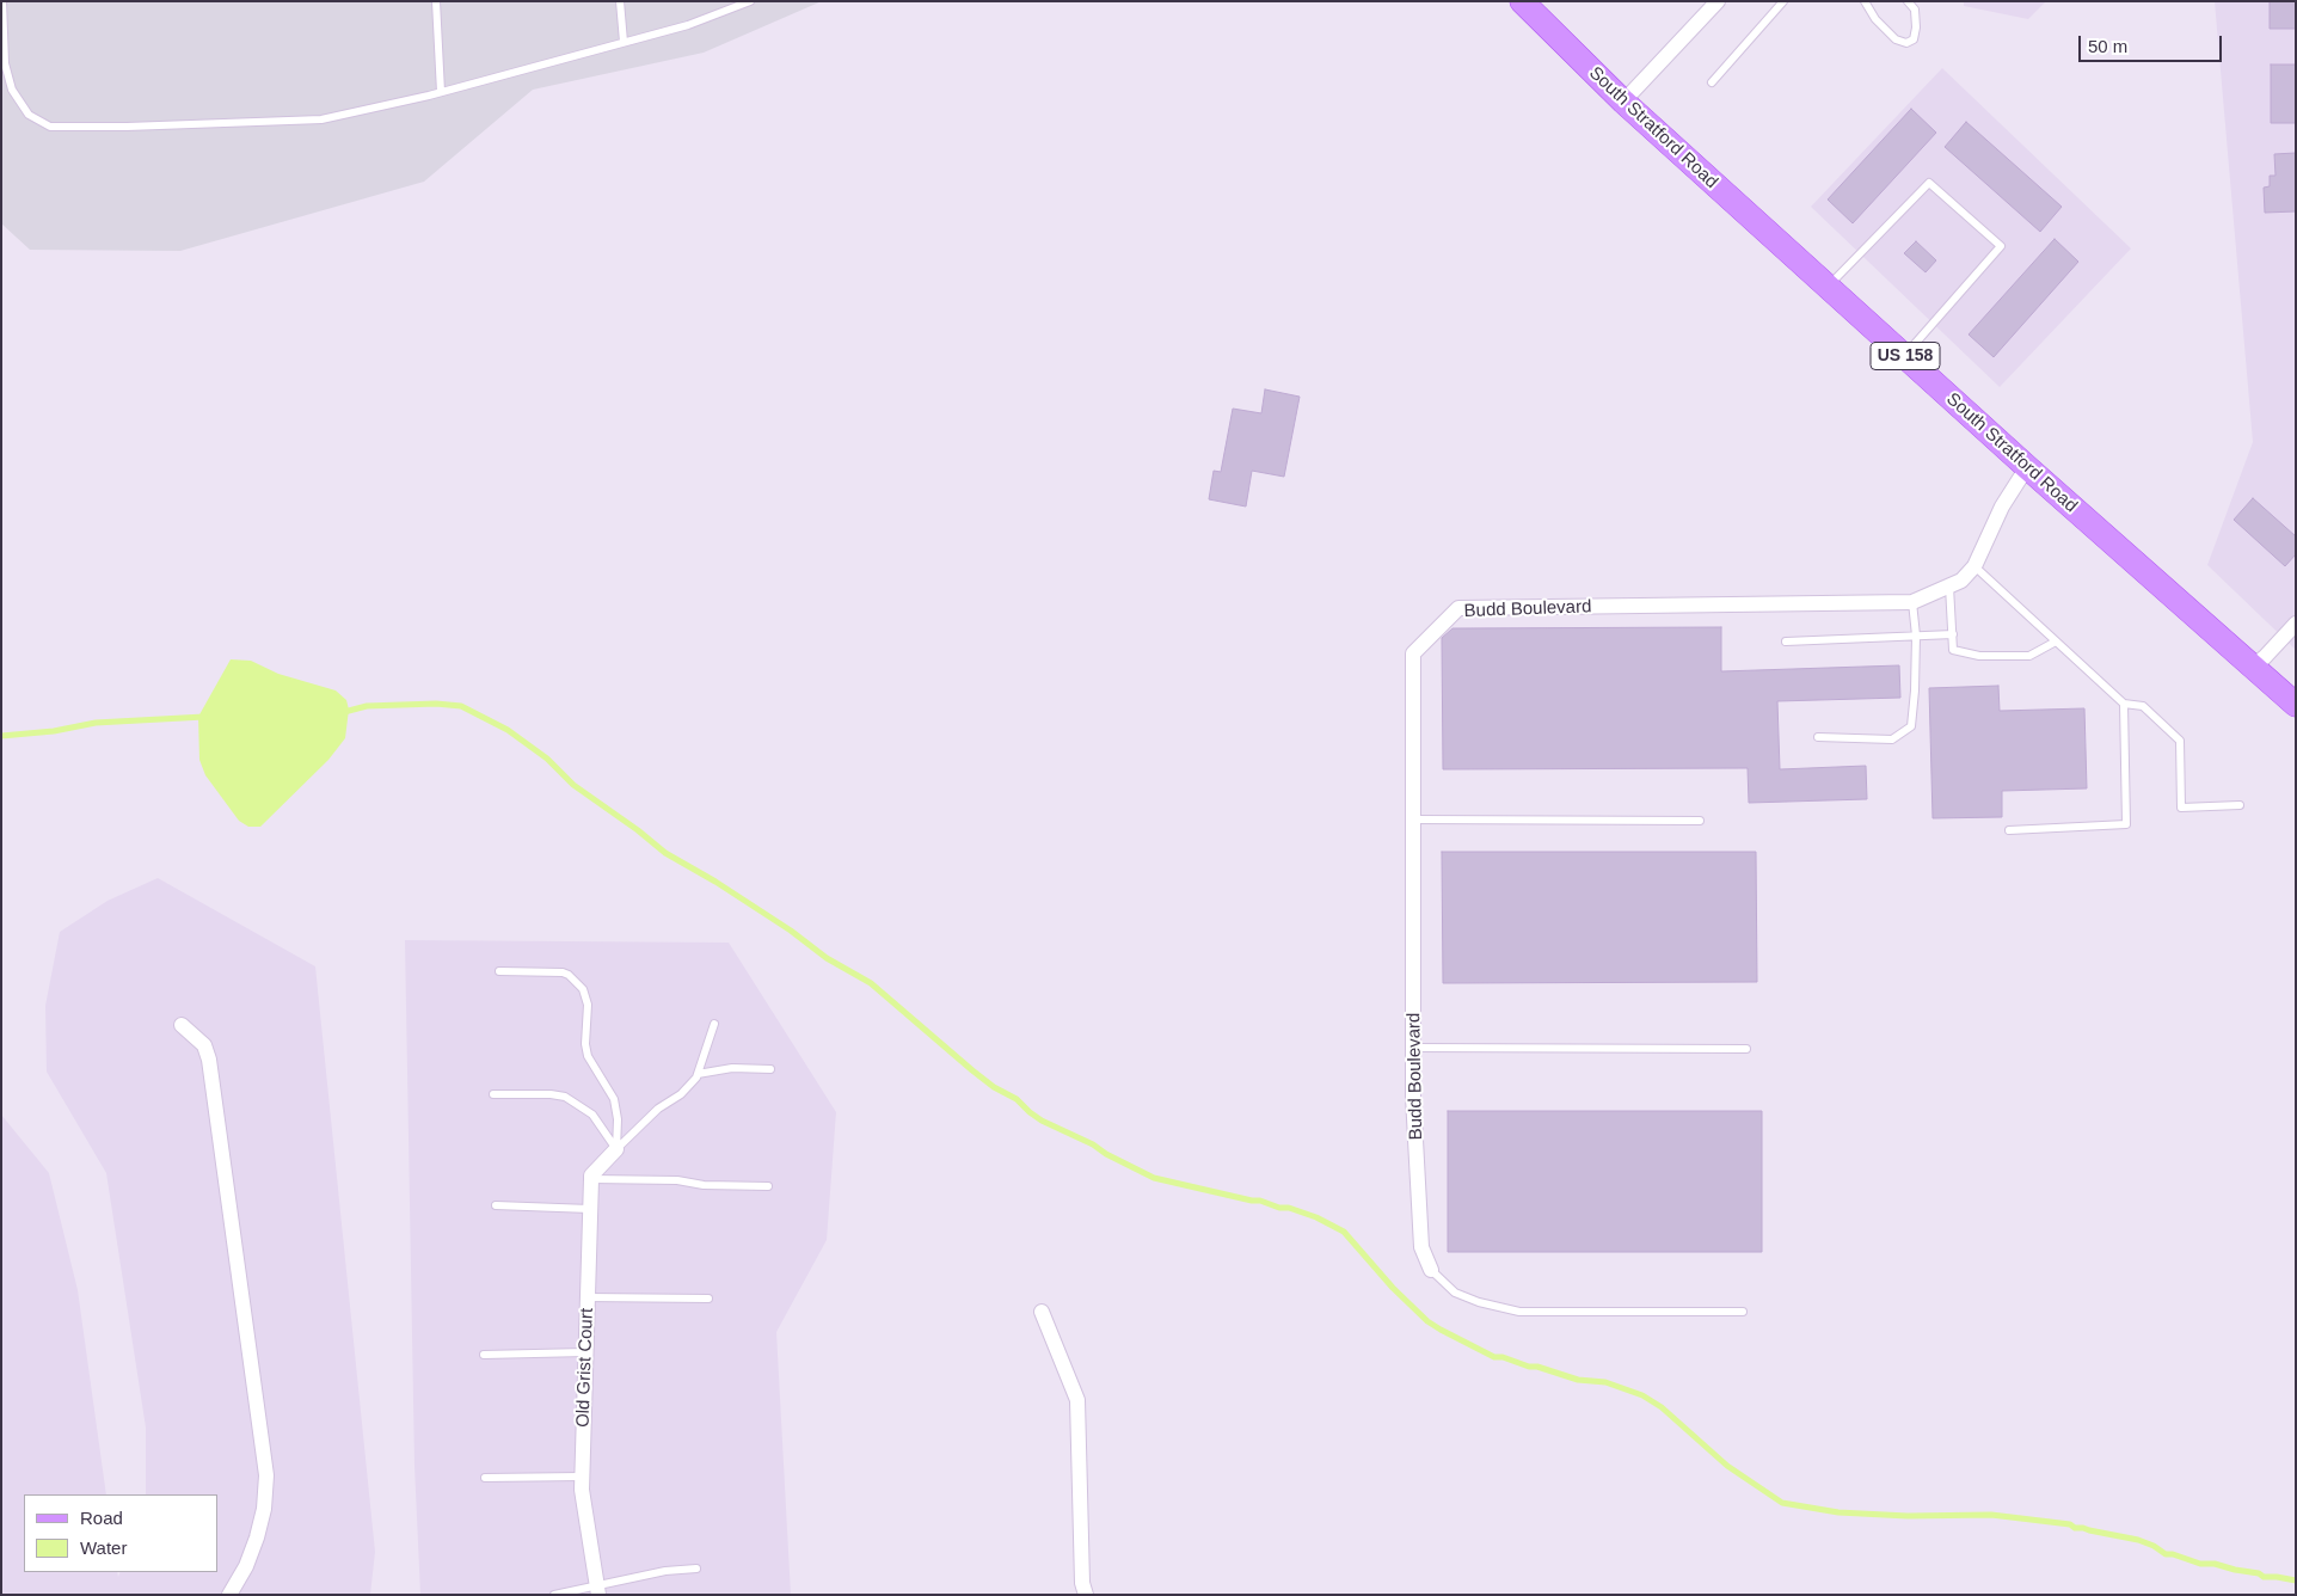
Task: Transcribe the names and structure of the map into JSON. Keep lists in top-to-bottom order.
{
  "streets": {
    "main road": ["South Stratford Road", "US 158"],
    "street": ["Budd Boulevard", "Old Grist Court"]
  },
  "crossings": [
    ["South Stratford Road", "Budd Boulevard"]
  ],
  "legend": ["Road", "Water"],
  "scale_bar": "50 m"
}
